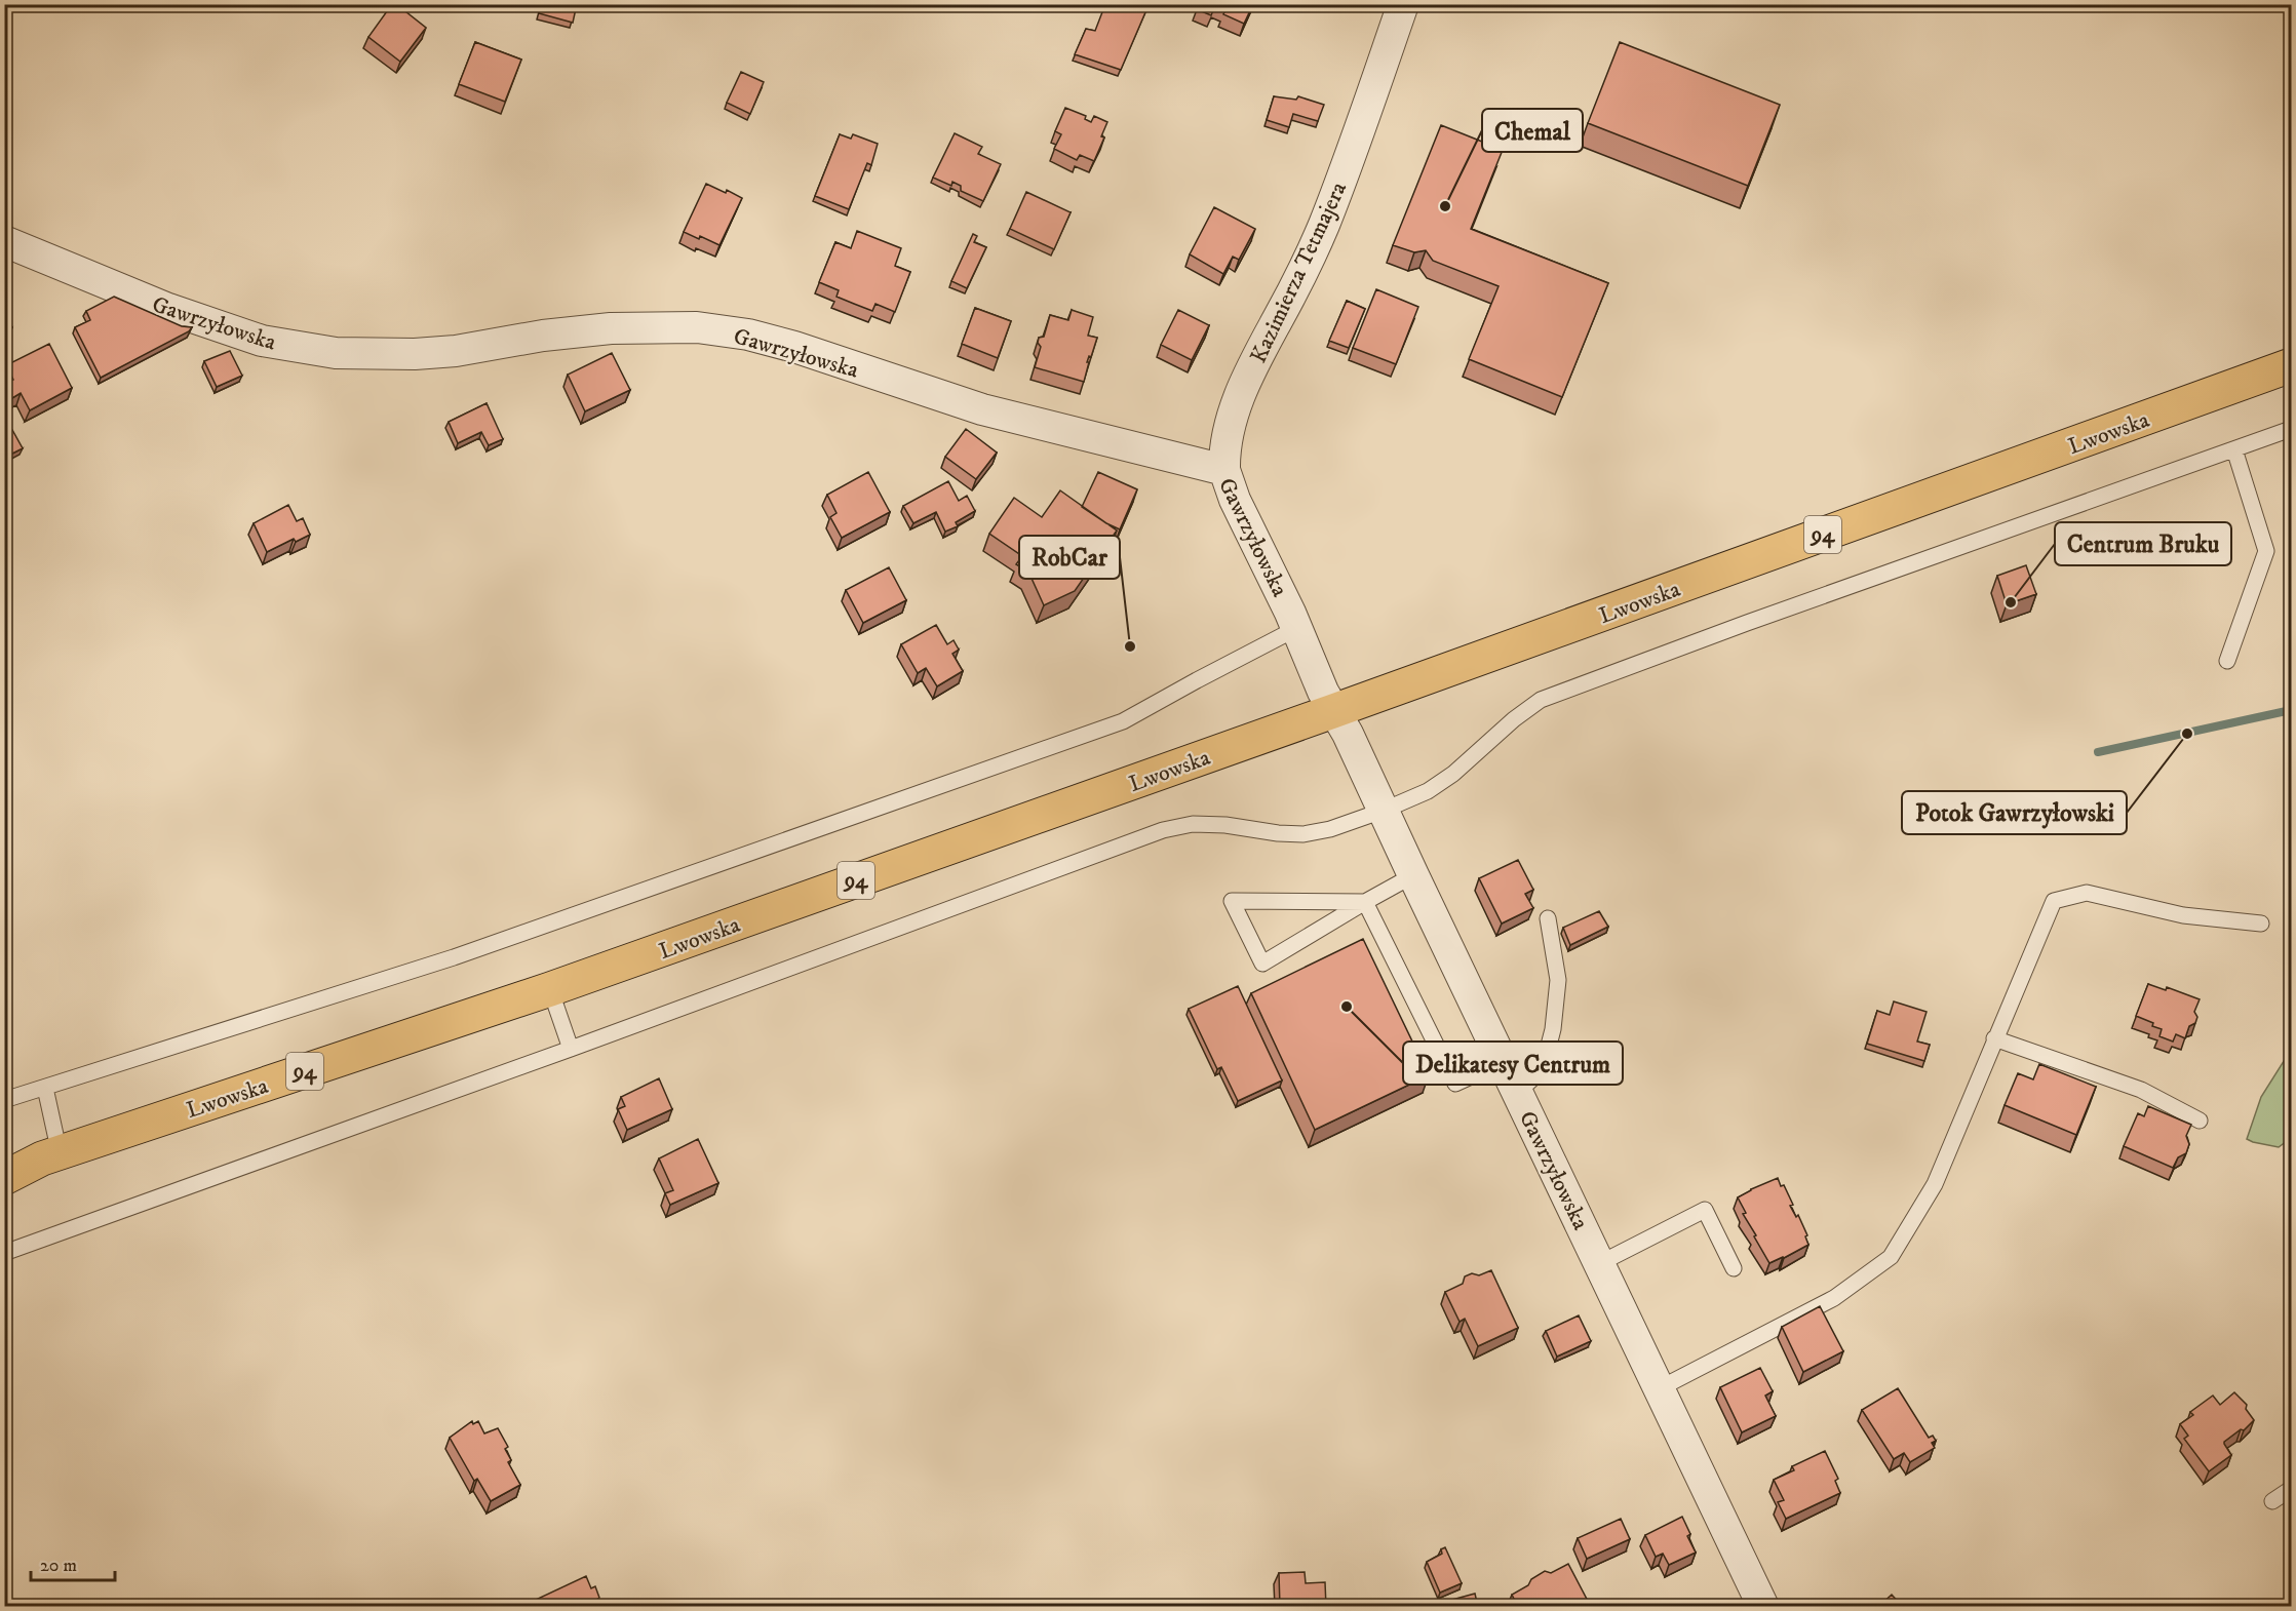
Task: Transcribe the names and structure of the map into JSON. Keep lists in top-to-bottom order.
{
  "streets": {
    "main road": ["Lwowska", "94"],
    "street": ["Kazimierza Tetmajera", "Gawrzyłowska"]
  },
  "crossings": [
    ["Kazimierza Tetmajera", "Gawrzyłowska"],
    ["Gawrzyłowska", "Lwowska"]
  ],
  "places": [
    "Chemal",
    "Centrum Bruku",
    "RobCar",
    "Potok Gawrzyłowski",
    "Delikatesy Centrum"
  ],
  "scale_bar": "20 m"
}
